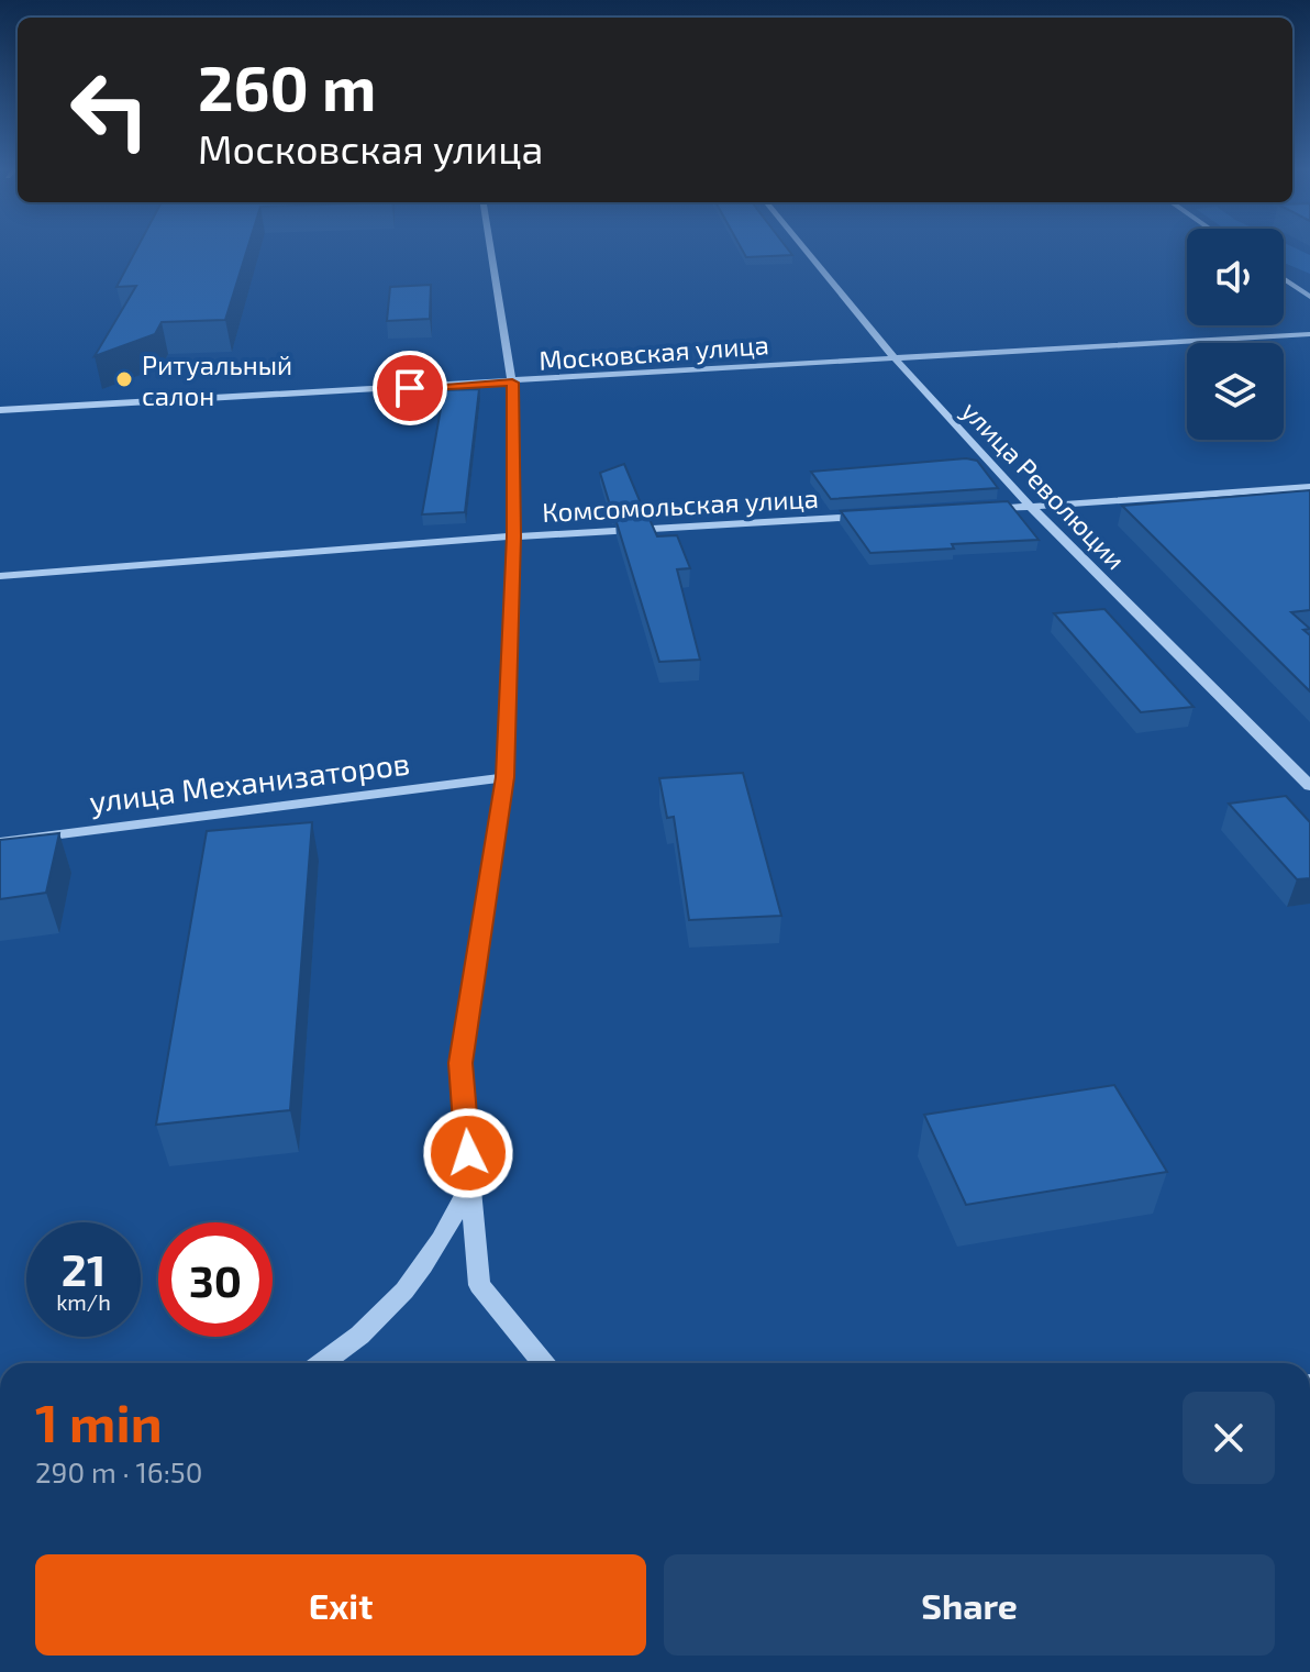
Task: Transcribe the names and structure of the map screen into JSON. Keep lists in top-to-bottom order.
{
  "streets": {
    "street": [
      "Московская улица",
      "улица Революции",
      "Комсомольская улица",
      "улица Механизаторов"
    ]
  },
  "crossings": [
    ["Московская улица", "улица Революции"]
  ],
  "places": ["Ритуальный салон"],
  "page": {
    "turn": ["260 m", "Московская улица"],
    "speed": "21 km/h",
    "limit": "30",
    "heading": ["1 min", "290 m · 16:50"],
    "buttons": ["Exit", "Share"]
  }
}
